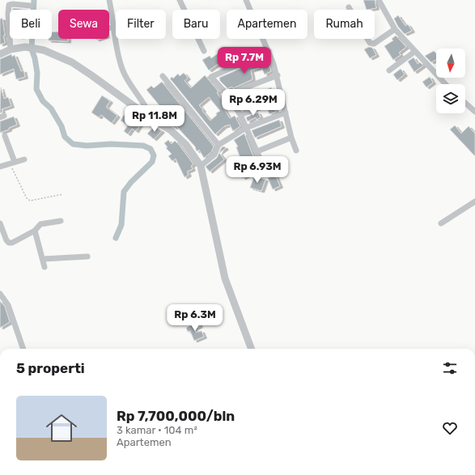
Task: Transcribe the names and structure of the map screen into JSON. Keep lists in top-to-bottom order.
{
  "north": "bottom",
  "page": {
    "chip": [
      "Beli",
      "Sewa",
      "Filter",
      "Baru",
      "Apartemen",
      "Rumah"
    ],
    "price": [
      "Rp 7.7M",
      "Rp 6.29M",
      "Rp 11.8M",
      "Rp 6.93M",
      "Rp 6.3M"
    ],
    "heading": "5 properti",
    "list": [
      {
        "name": "Rp 7,700,000/bln",
        "note": "3 kamar · 104 m² · Apartemen"
      }
    ]
  }
}
